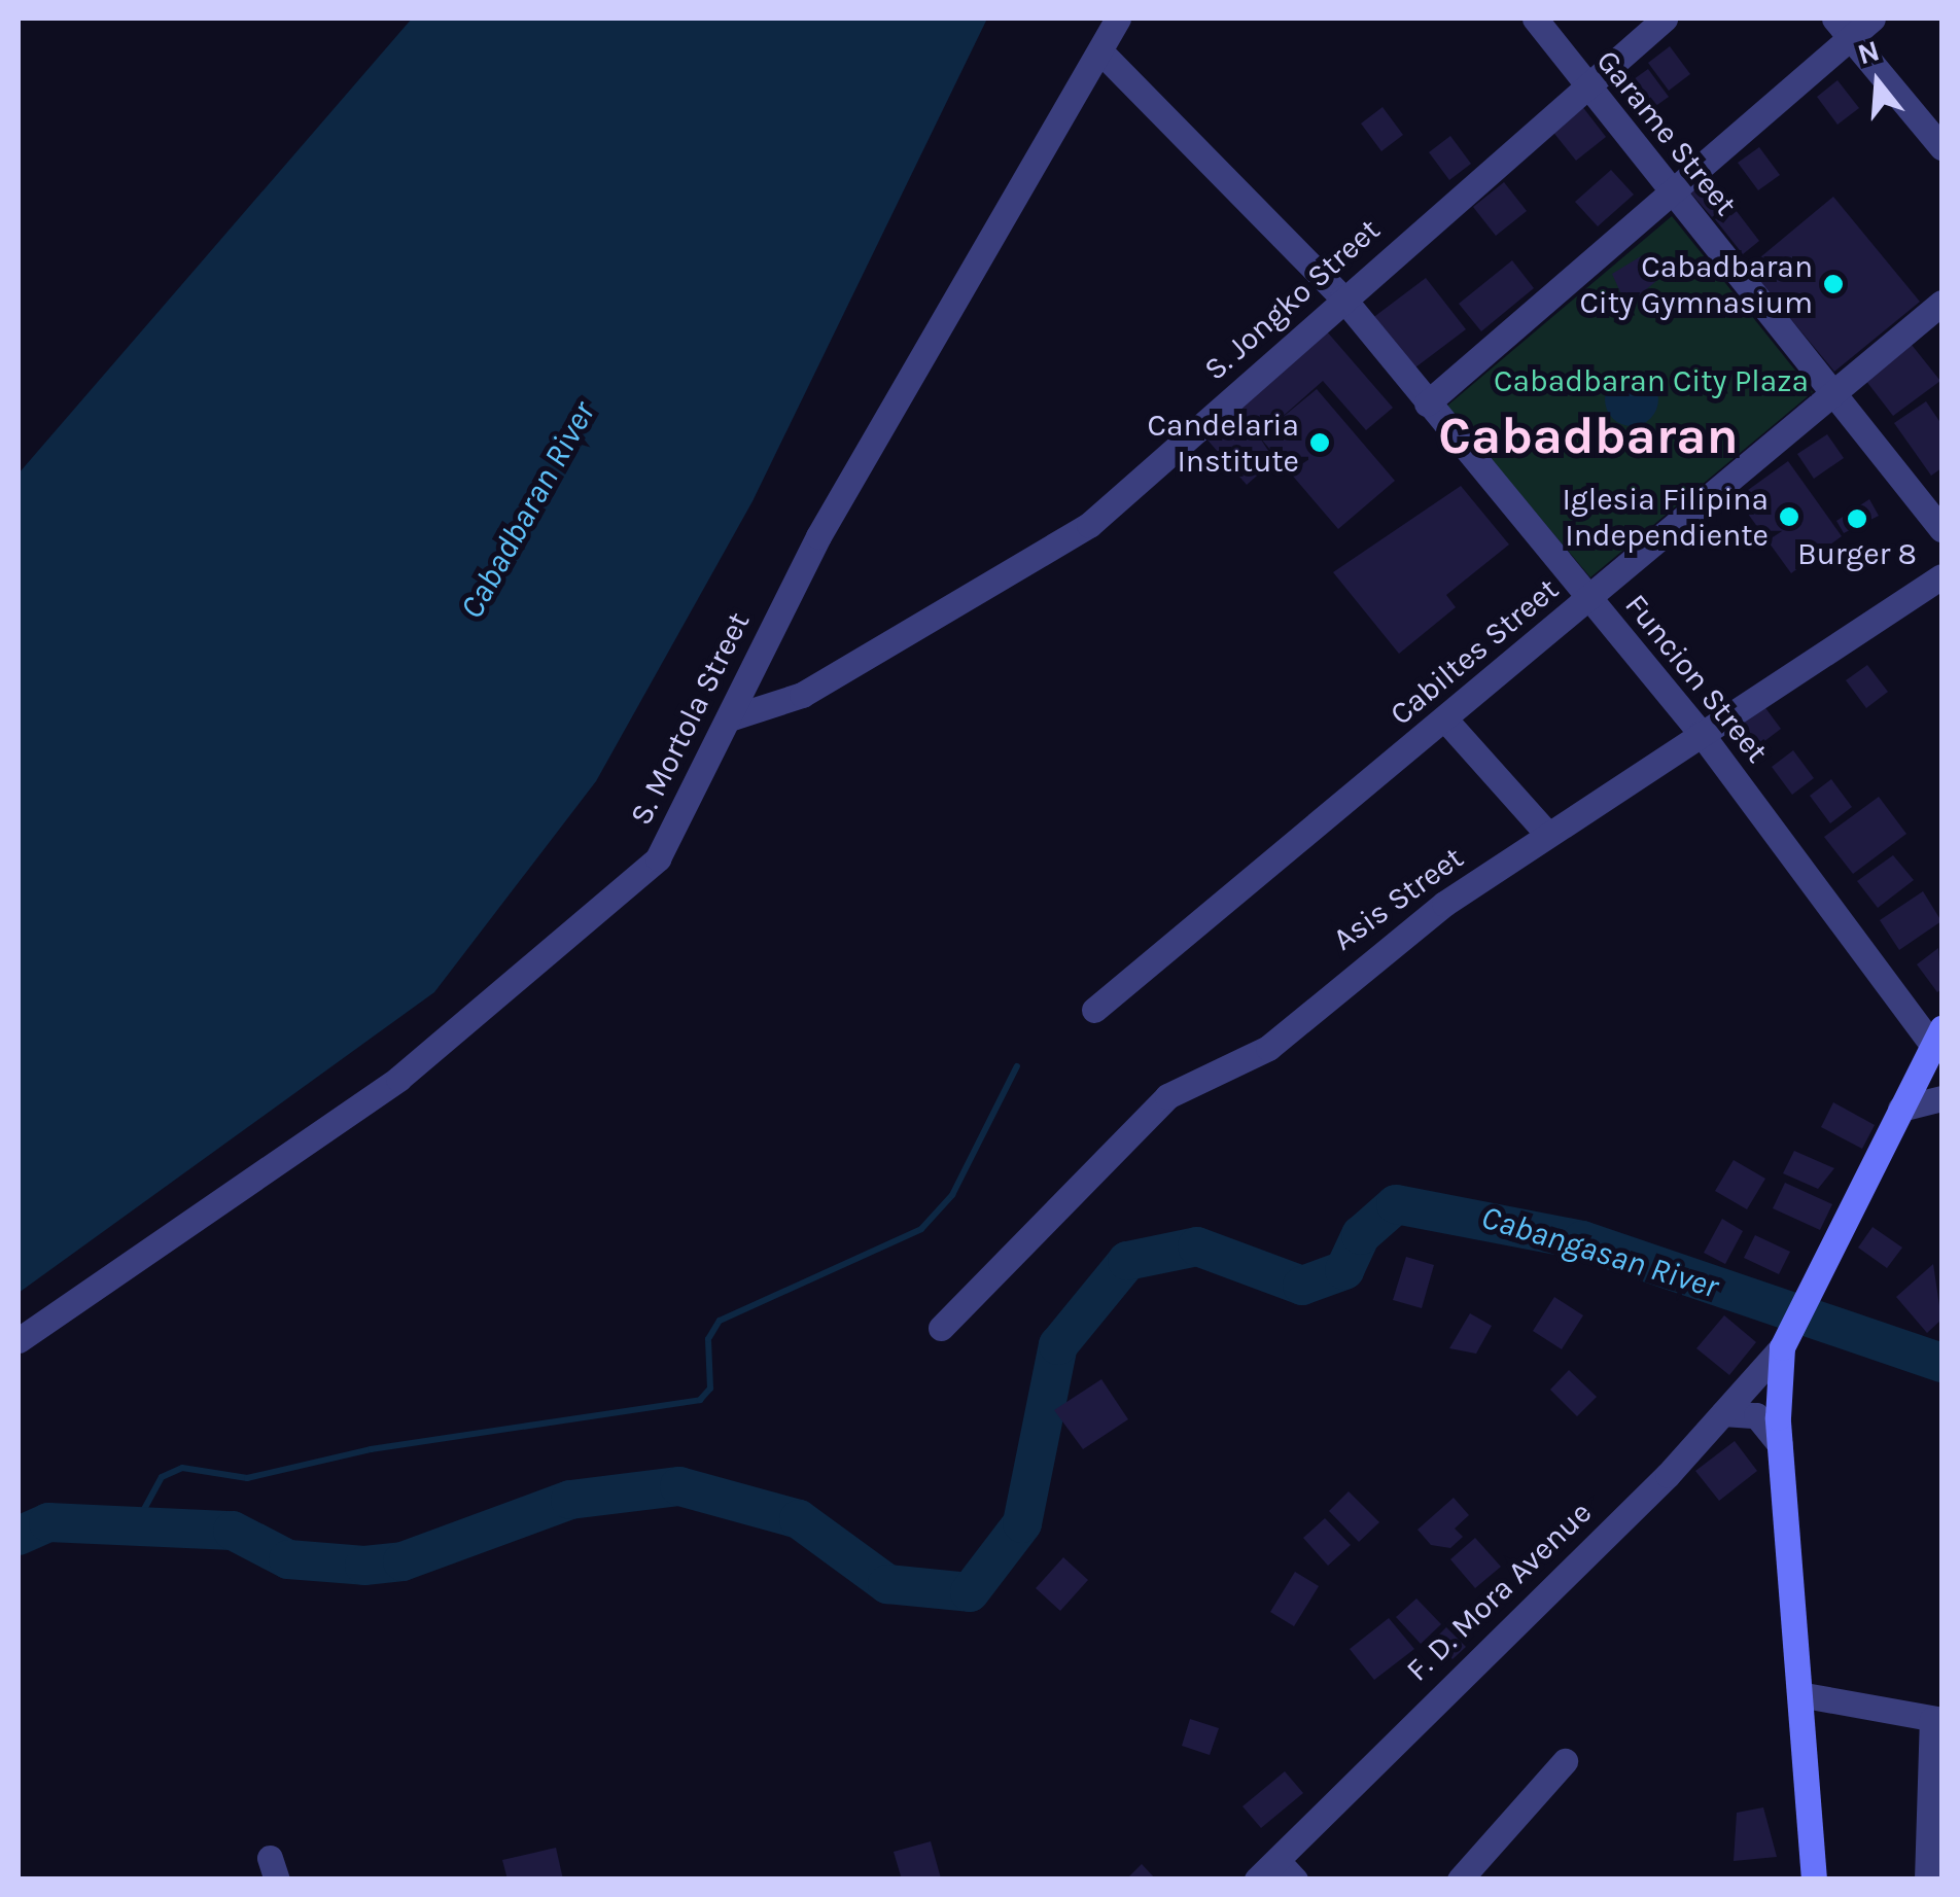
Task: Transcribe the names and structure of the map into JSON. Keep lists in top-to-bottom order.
{
  "streets": {
    "street": [
      "Garame Street",
      "S. Jongko Street",
      "Cabiltes Street",
      "Funcion Street",
      "S. Mortola Street",
      "Asis Street",
      "F. D. Mora Avenue"
    ]
  },
  "crossings": [
    ["Garame Street", "S. Jongko Street"],
    ["Garame Street", "Cabiltes Street"],
    ["S. Jongko Street", "Funcion Street"],
    ["S. Jongko Street", "S. Mortola Street"],
    ["Cabiltes Street", "Funcion Street"],
    ["Funcion Street", "S. Mortola Street"],
    ["Funcion Street", "Asis Street"]
  ],
  "districts": ["Cabadbaran"],
  "water": ["Cabadbaran River", "Cabangasan River"],
  "parks": ["Cabadbaran City Plaza"],
  "places": [
    "Cabadbaran City Gymnasium",
    "Candelaria Institute",
    "Iglesia Filipina Independiente",
    "Burger 8"
  ],
  "north": "top"
}
